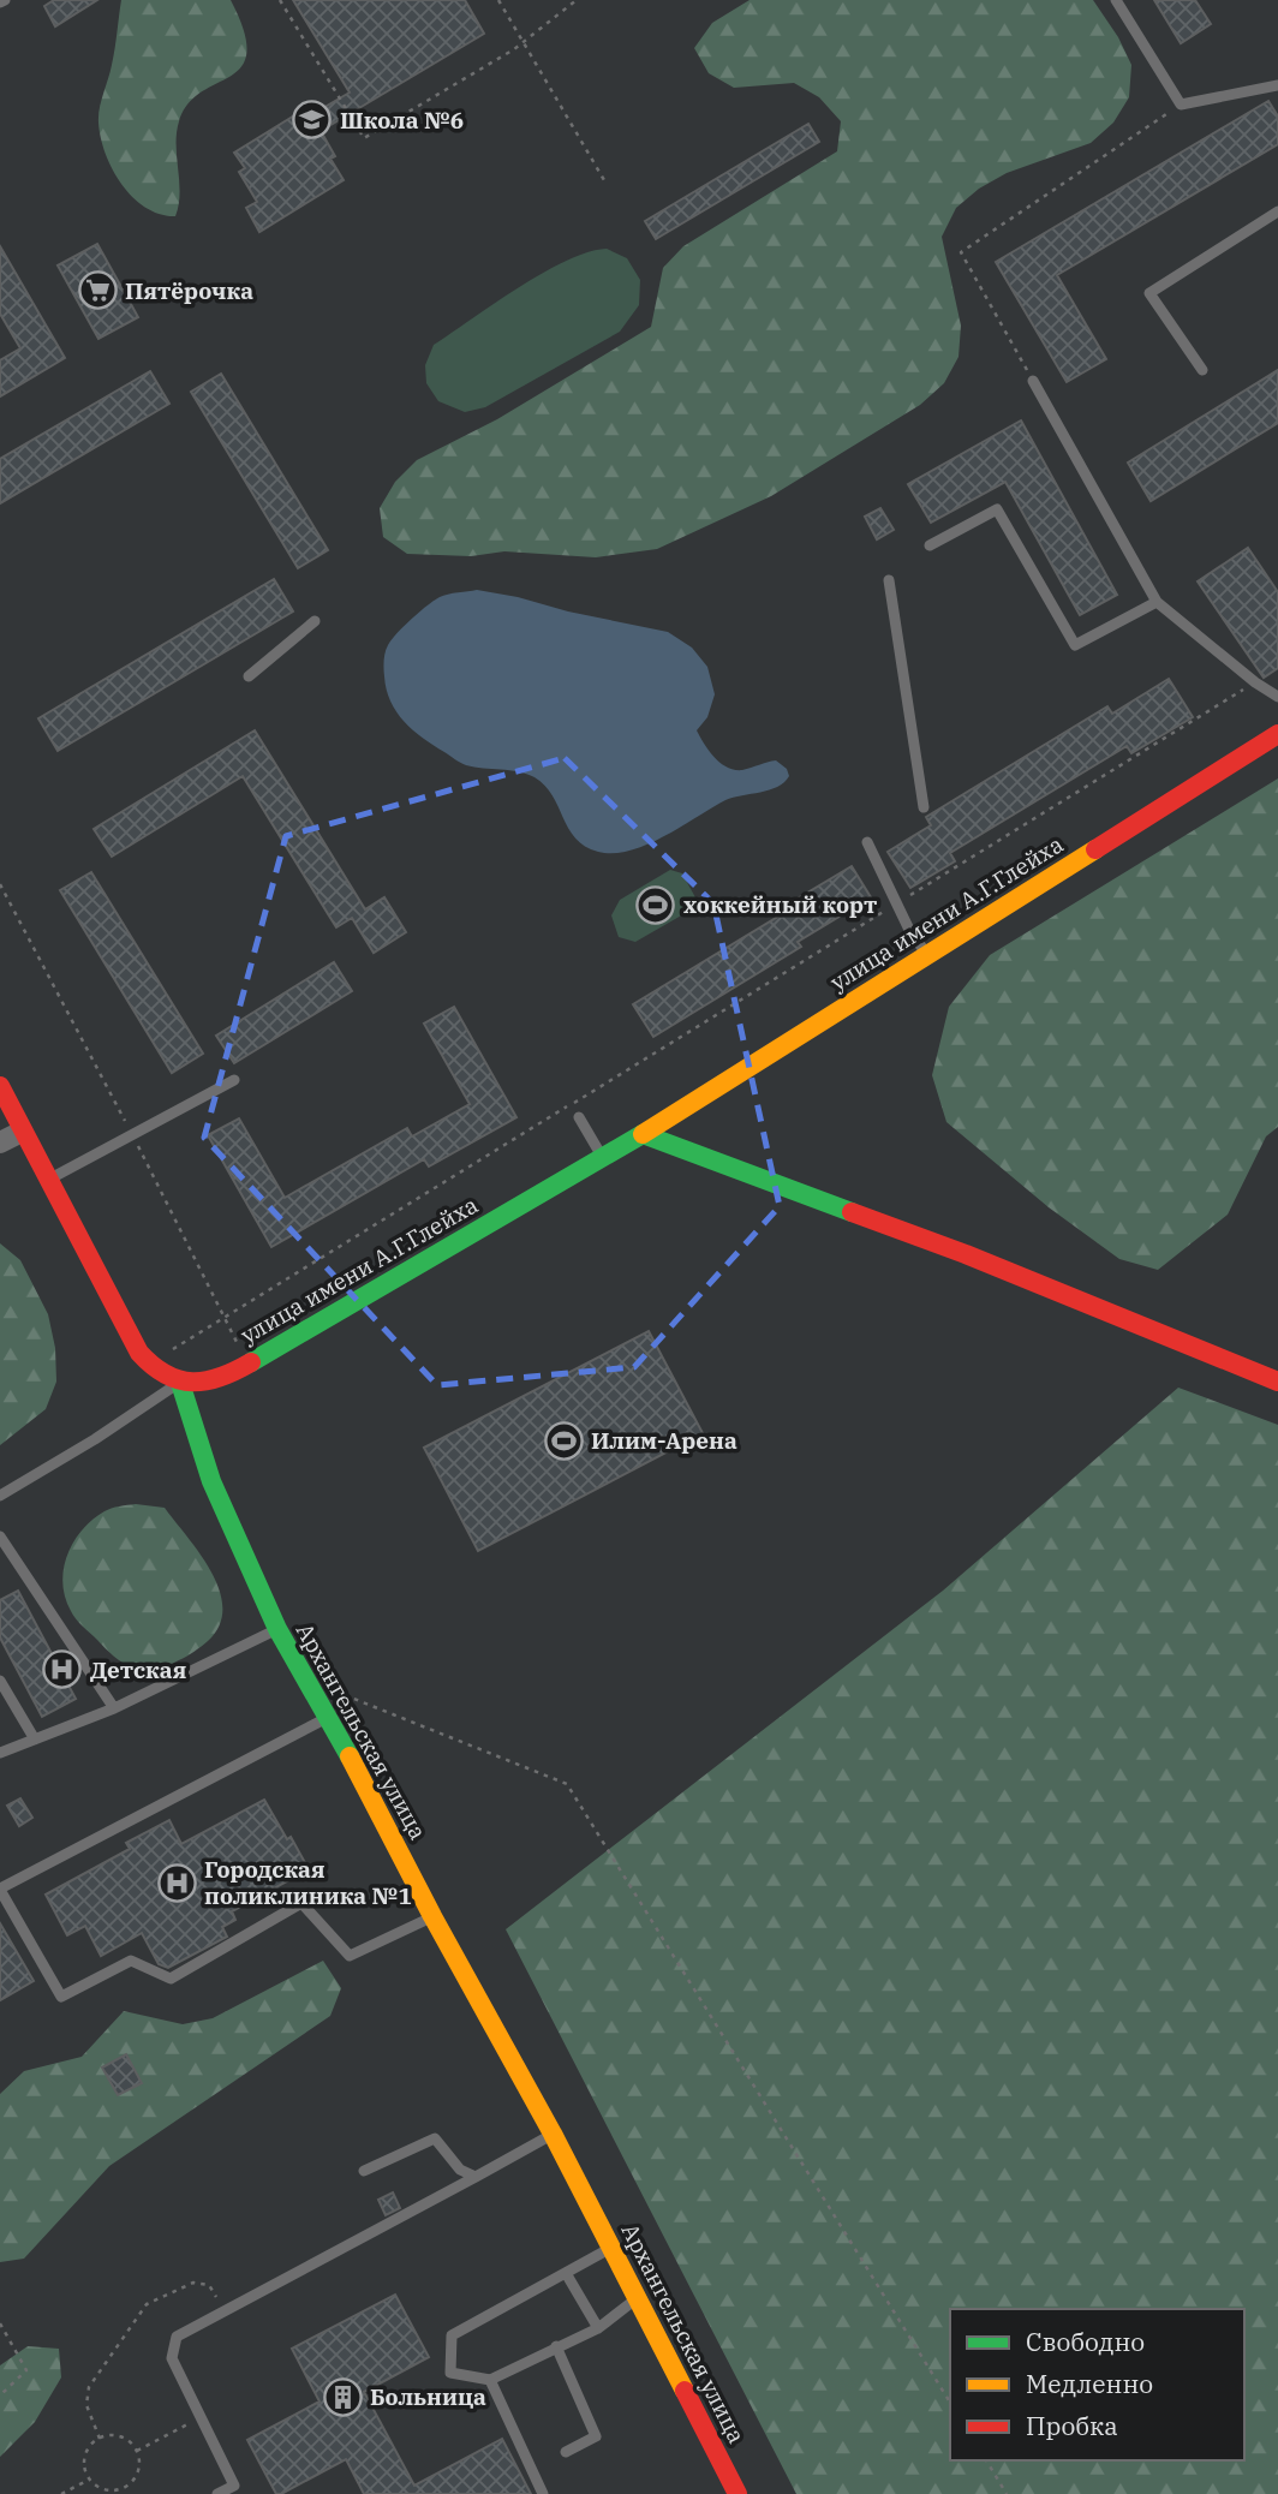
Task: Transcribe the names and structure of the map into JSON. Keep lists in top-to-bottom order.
{
  "streets": {
    "street": ["улица имени А.Г.Глейха", "Архангельская улица"]
  },
  "crossings": [
    ["улица имени А.Г.Глейха", "Архангельская улица"]
  ],
  "places": {
    "school or university": ["Школа №6"],
    "supermarket": ["Пятёрочка"],
    "sports": ["хоккейный корт", "Илим-Арена"],
    "hospital": ["Детская", "Городская поликлиника №1"],
    "building": ["Больница"]
  },
  "legend": ["Свободно", "Медленно", "Пробка"]
}
